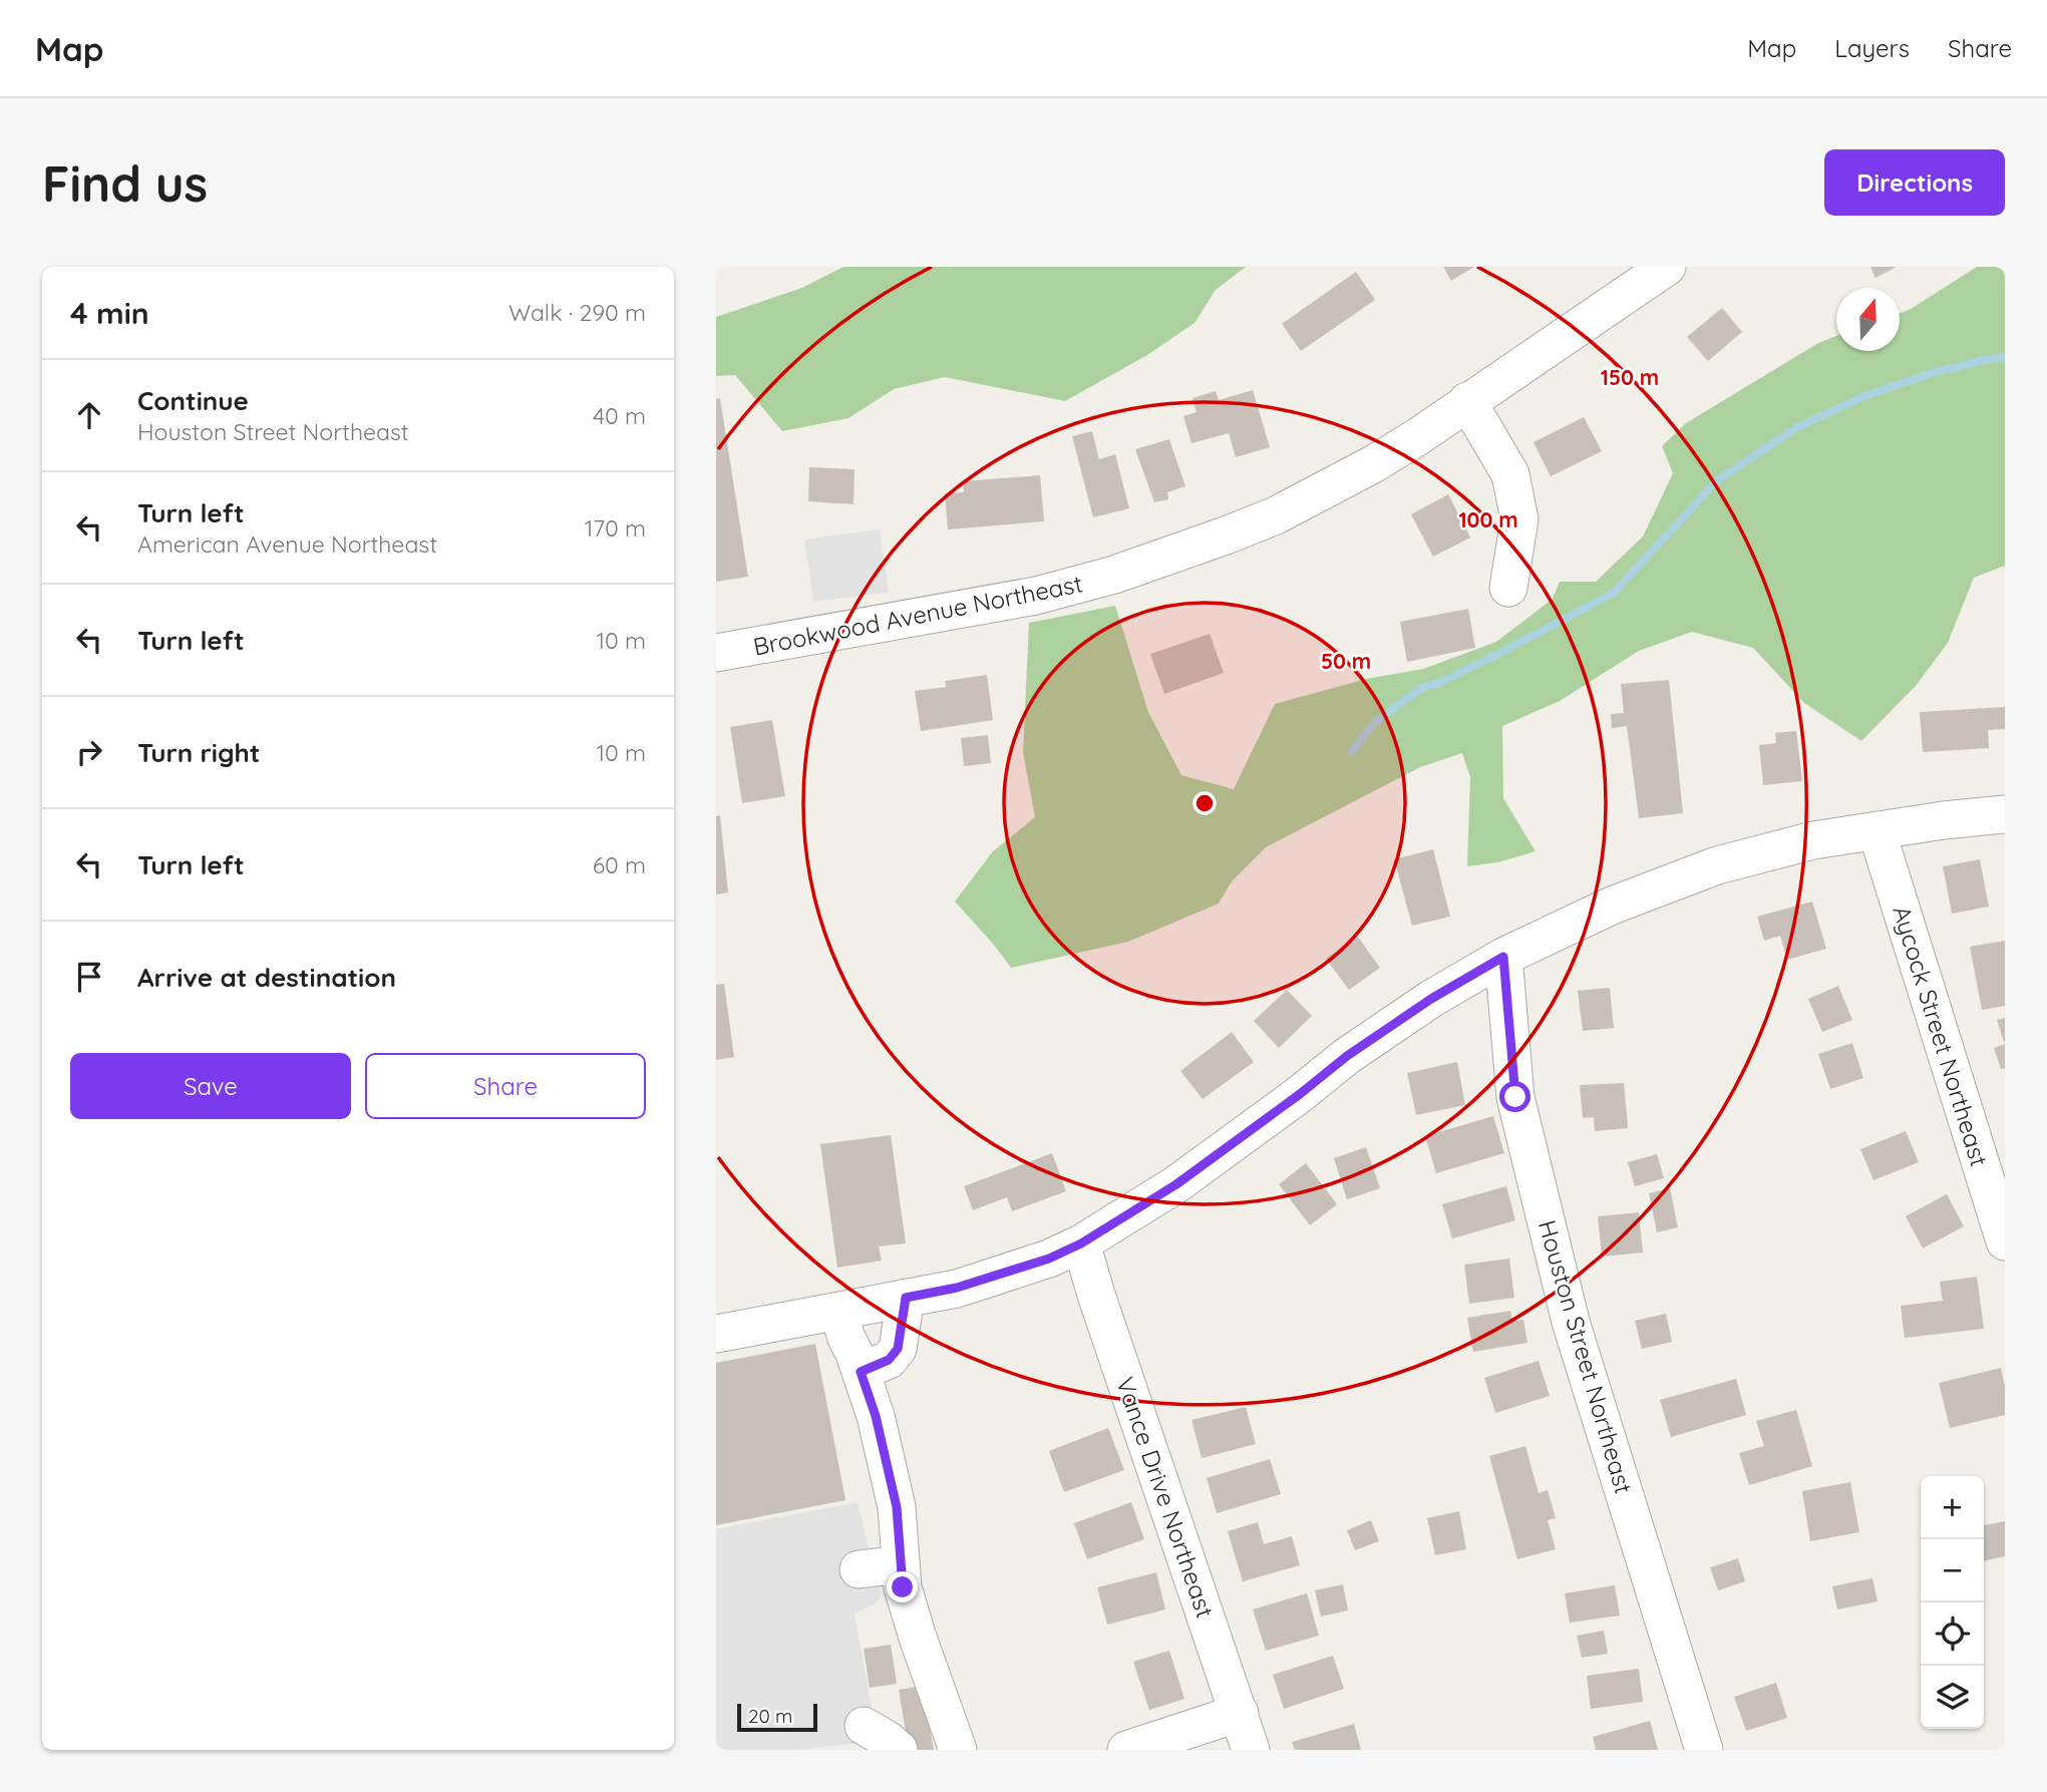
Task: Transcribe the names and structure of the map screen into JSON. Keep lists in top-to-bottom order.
{
  "streets": {
    "street": [
      "Brookwood Avenue Northeast",
      "Aycock Street Northeast",
      "Houston Street Northeast",
      "Vance Drive Northeast"
    ]
  },
  "scale_bar": "20 m",
  "north": "top",
  "page": {
    "header": "Map",
    "nav": ["Map", "Layers", "Share"],
    "buttons": [
      "Directions",
      ["Save", "Share"]
    ],
    "title": "Find us",
    "heading": ["4 min", "Walk · 290 m"],
    "list": [
      ["Continue", "Houston Street Northeast", "40 m"],
      ["Turn left", "American Avenue Northeast", "170 m"],
      ["Turn left", "10 m"],
      ["Turn right", "10 m"],
      ["Turn left", "60 m"],
      "Arrive at destination"
    ],
    "map_buttons": ["+", "−"],
    "scale": "20 m"
  },
  "rings": ["150 m", "100 m", "50 m"]
}
